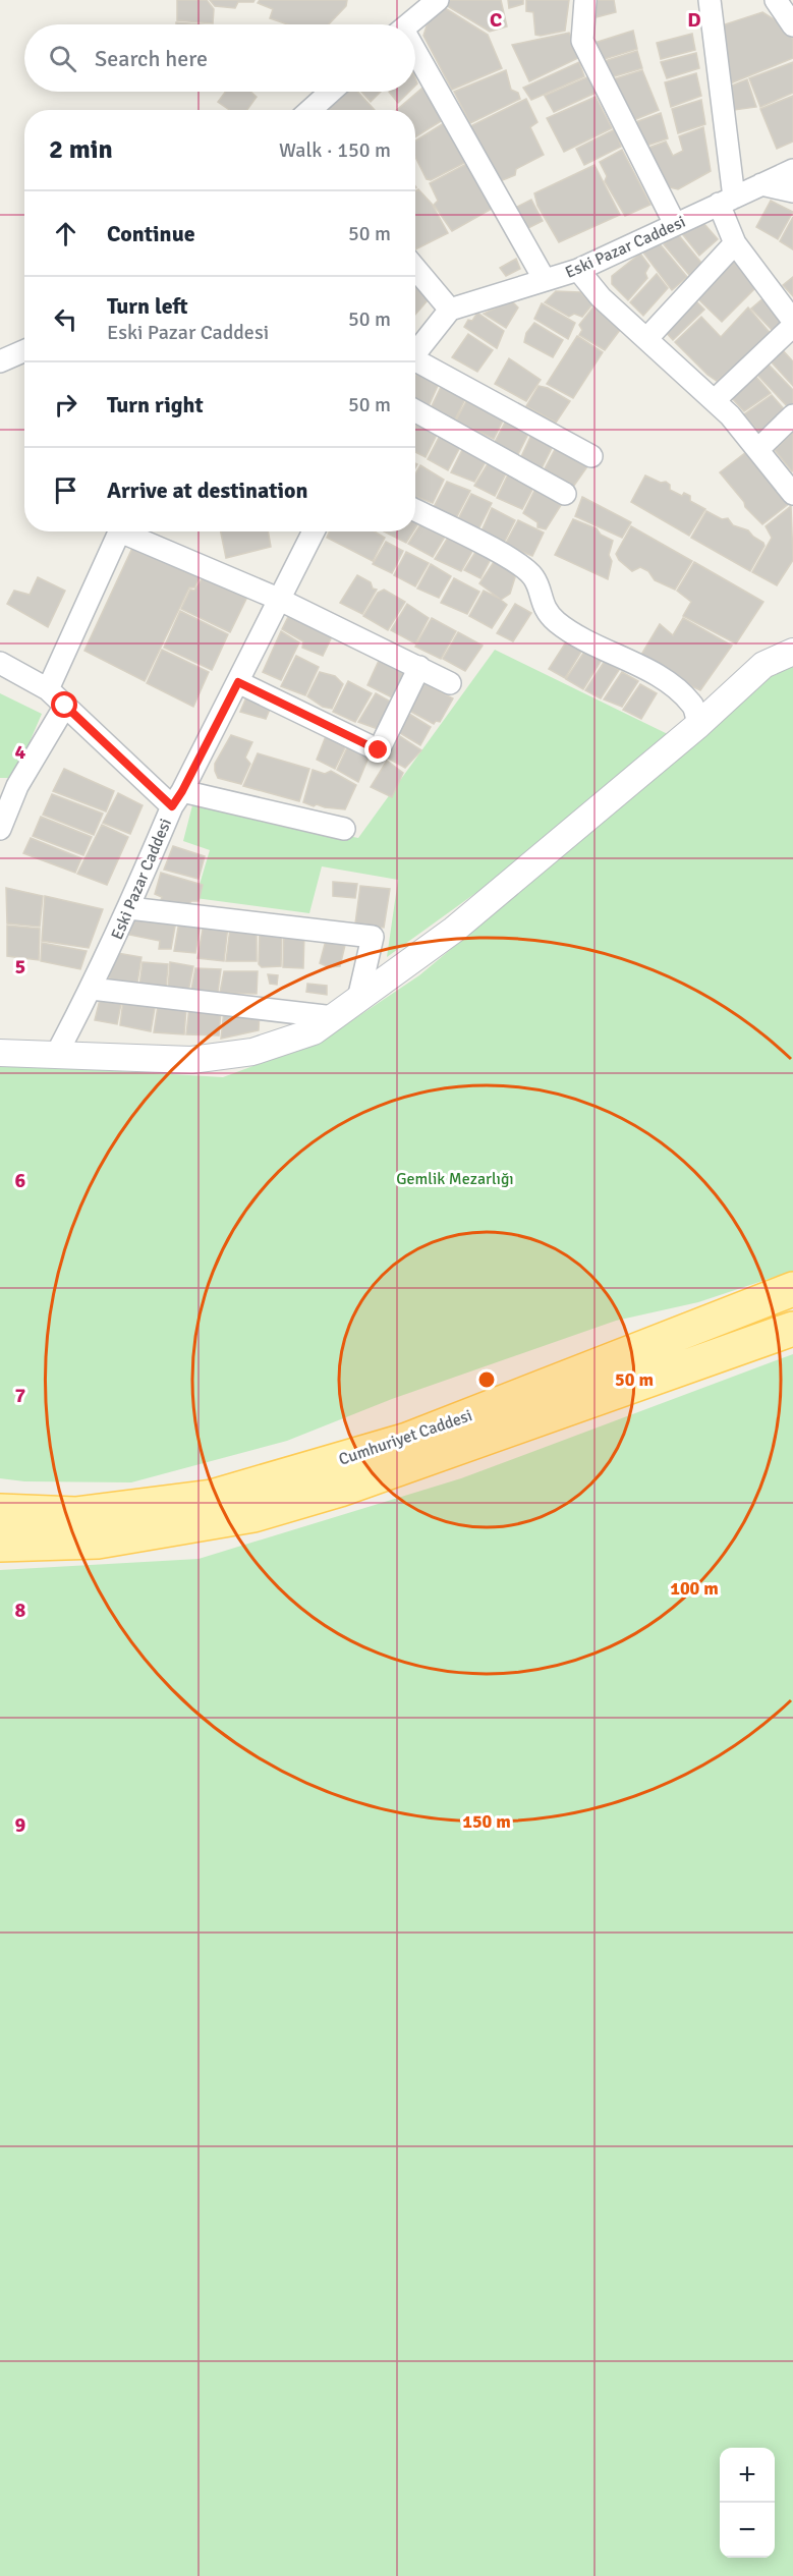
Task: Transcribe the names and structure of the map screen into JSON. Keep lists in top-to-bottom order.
{
  "streets": {
    "main road": ["Cumhuriyet Caddesi"],
    "street": ["Eski Pazar Caddesi"]
  },
  "parks": ["Gemlik Mezarlığı"],
  "page": {
    "search": "Search here",
    "heading": ["2 min", "Walk · 150 m"],
    "list": [
      ["Continue", "50 m"],
      ["Turn left", "Eski Pazar Caddesi", "50 m"],
      ["Turn right", "50 m"],
      "Arrive at destination"
    ],
    "map_buttons": ["+", "−"]
  },
  "grid": {
    "columns": ["C", "D"],
    "rows": [
      "4",
      "5",
      "6",
      "7",
      "8",
      "9"
    ]
  },
  "rings": ["50 m", "100 m", "150 m"]
}
